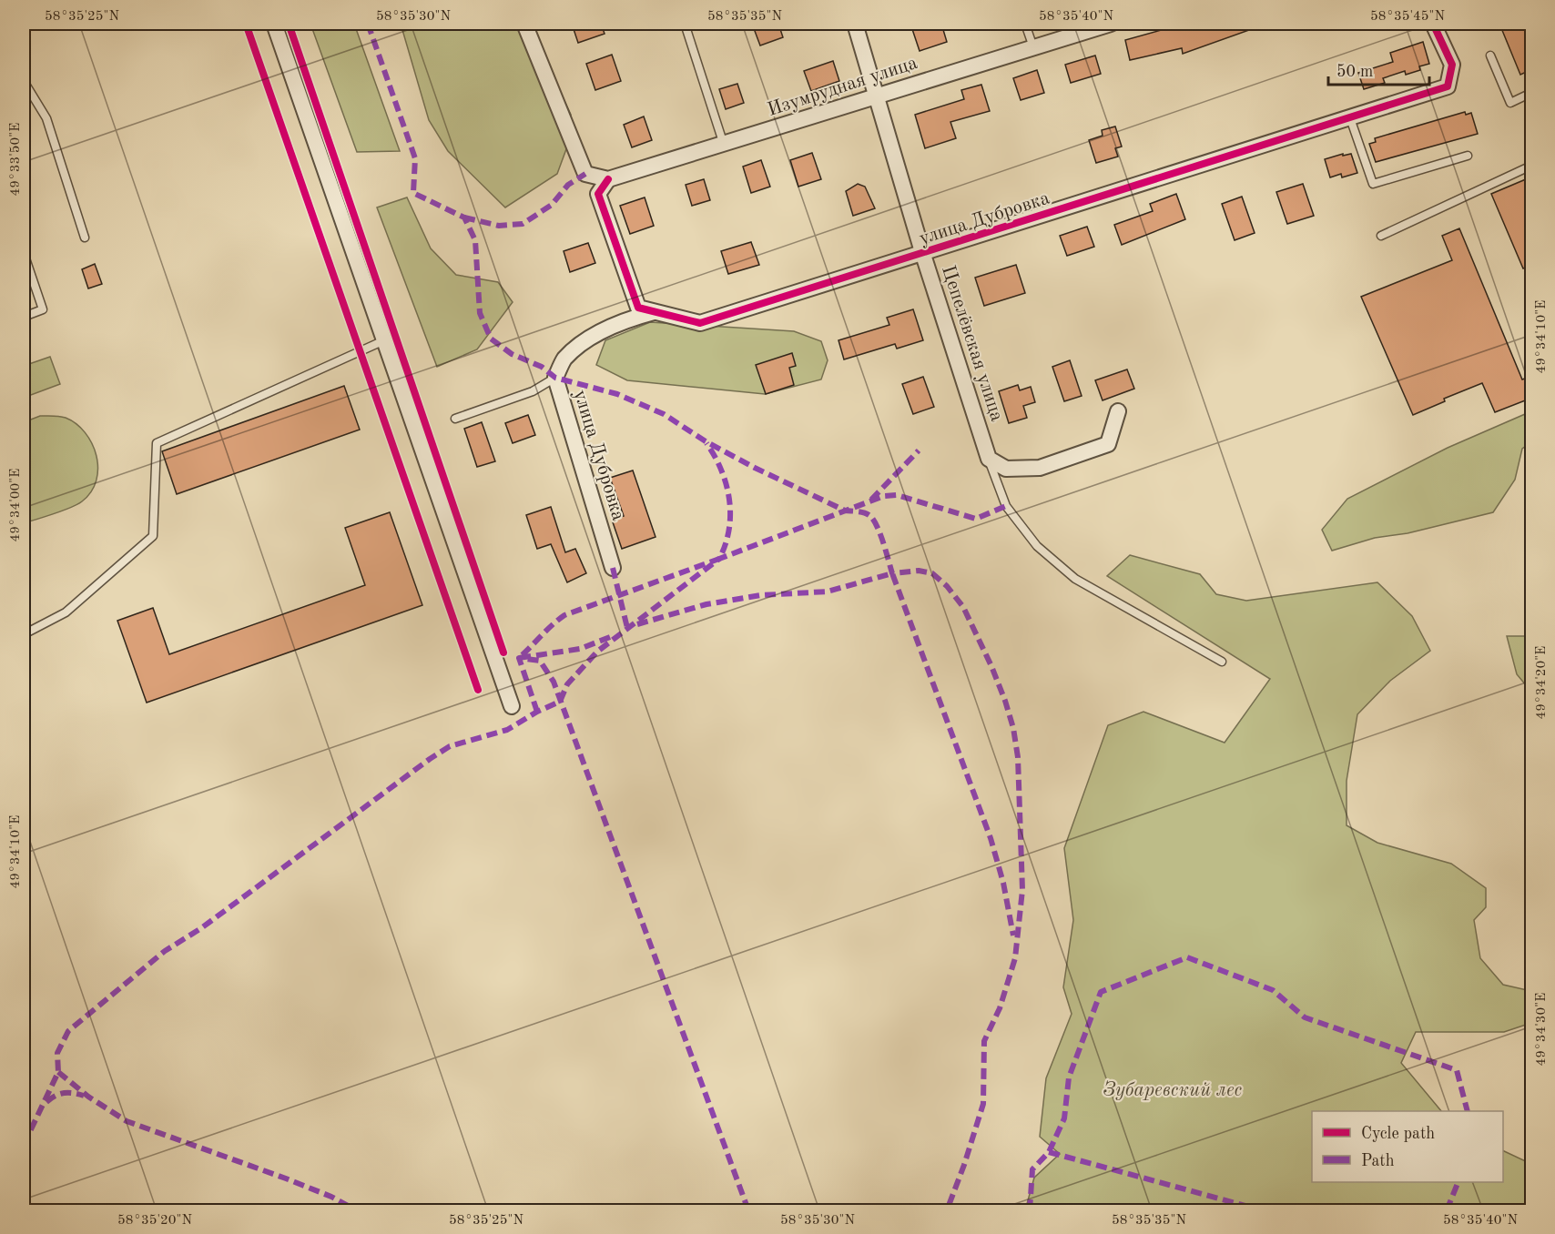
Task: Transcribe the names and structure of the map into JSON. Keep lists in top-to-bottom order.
{
  "streets": {
    "street": ["Изумрудная улица", "улица Дубровка", "Цепелёвская улица"]
  },
  "crossings": [
    ["Изумрудная улица", "улица Дубровка"],
    ["Изумрудная улица", "Цепелёвская улица"],
    ["улица Дубровка", "Цепелёвская улица"]
  ],
  "parks": ["Зубаревский лес"],
  "legend": ["Cycle path", "Path"],
  "scale_bar": "50 m",
  "coordinates": [
    "58°35'25\"N",
    "58°35'30\"N",
    "58°35'35\"N",
    "58°35'40\"N",
    "58°35'45\"N",
    "49°33'50\"E",
    "49°34'10\"E",
    "49°34'00\"E",
    "49°34'20\"E",
    "49°34'30\"E",
    "58°35'20\"N"
  ]
}
